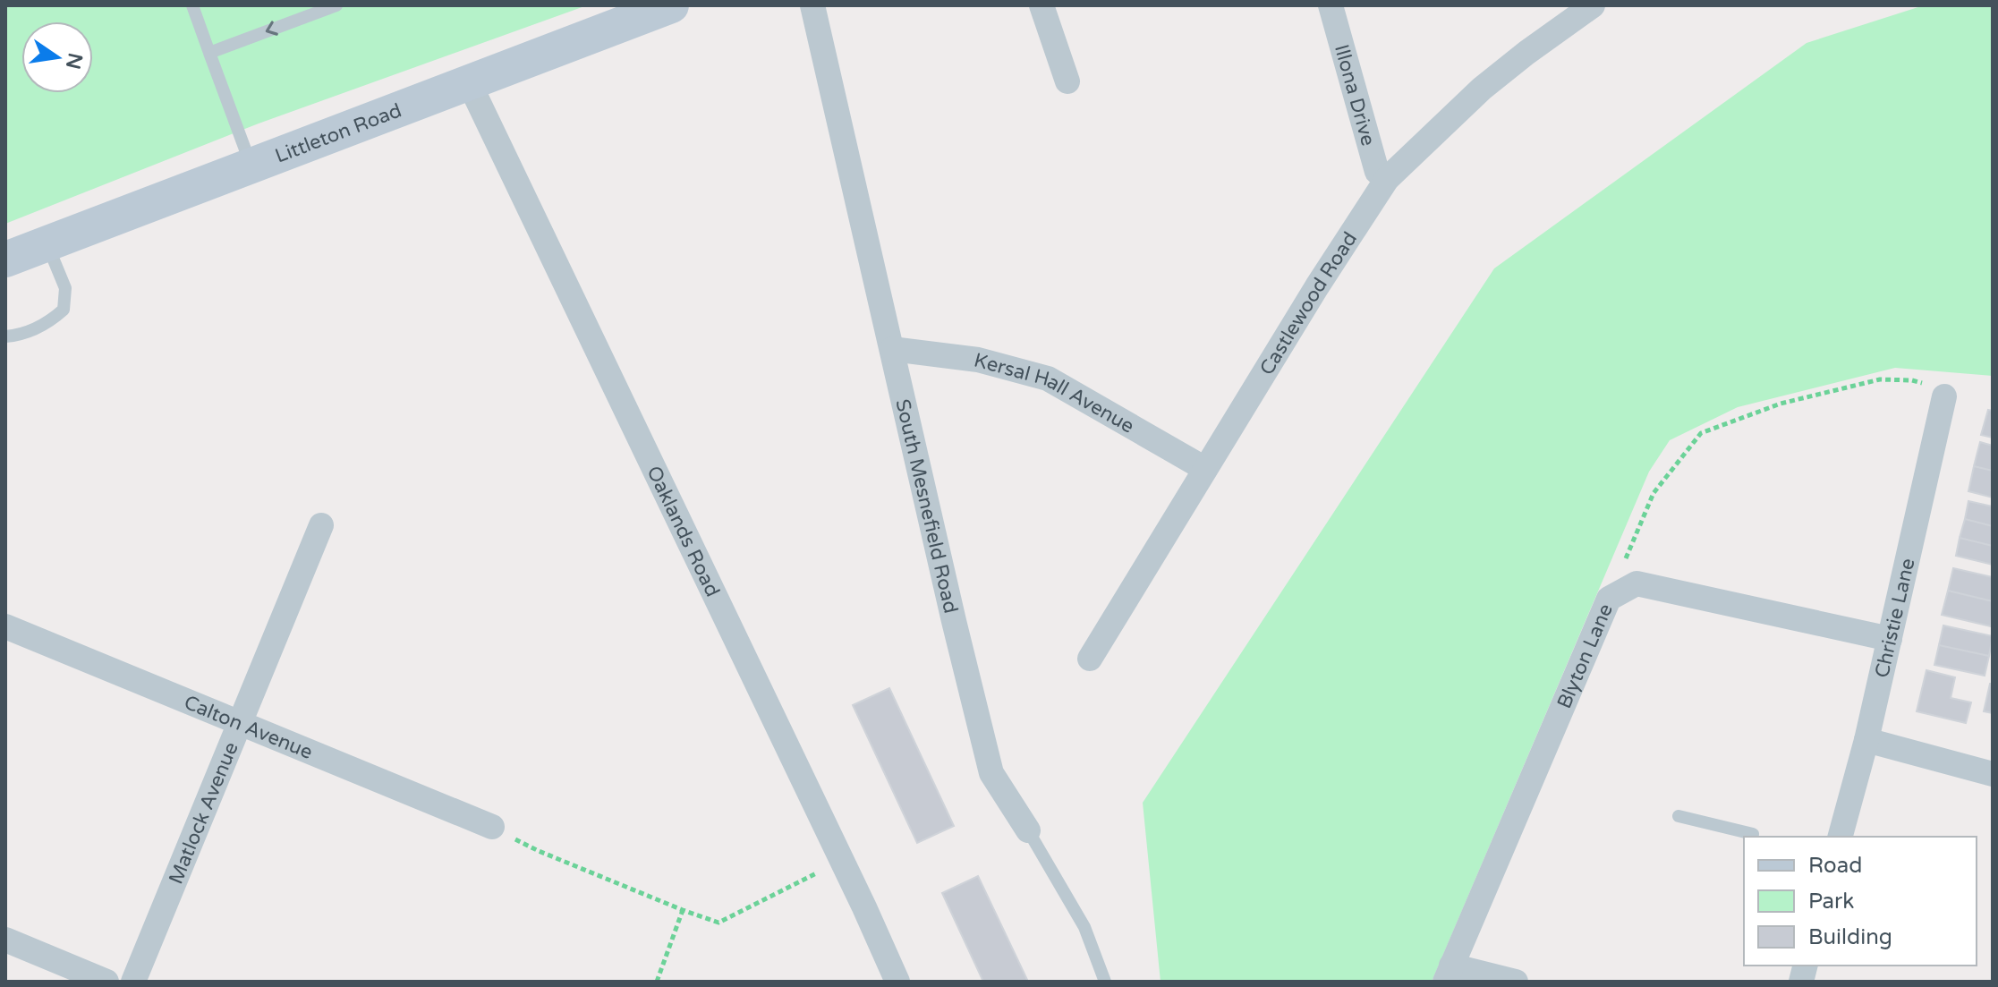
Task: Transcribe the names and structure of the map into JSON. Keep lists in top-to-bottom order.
{
  "streets": {
    "street": [
      "Illona Drive",
      "Littleton Road",
      "Castlewood Road",
      "Kersal Hall Avenue",
      "South Mesnefield Road",
      "Oaklands Road",
      "Christie Lane",
      "Blyton Lane",
      "Calton Avenue",
      "Matlock Avenue"
    ]
  },
  "crossings": [
    ["Illona Drive", "Castlewood Road"],
    ["Littleton Road", "Oaklands Road"],
    ["Castlewood Road", "Kersal Hall Avenue"],
    ["Kersal Hall Avenue", "South Mesnefield Road"],
    ["Christie Lane", "Blyton Lane"],
    ["Calton Avenue", "Matlock Avenue"]
  ],
  "legend": ["Road", "Park", "Building"],
  "north": "right"
}
